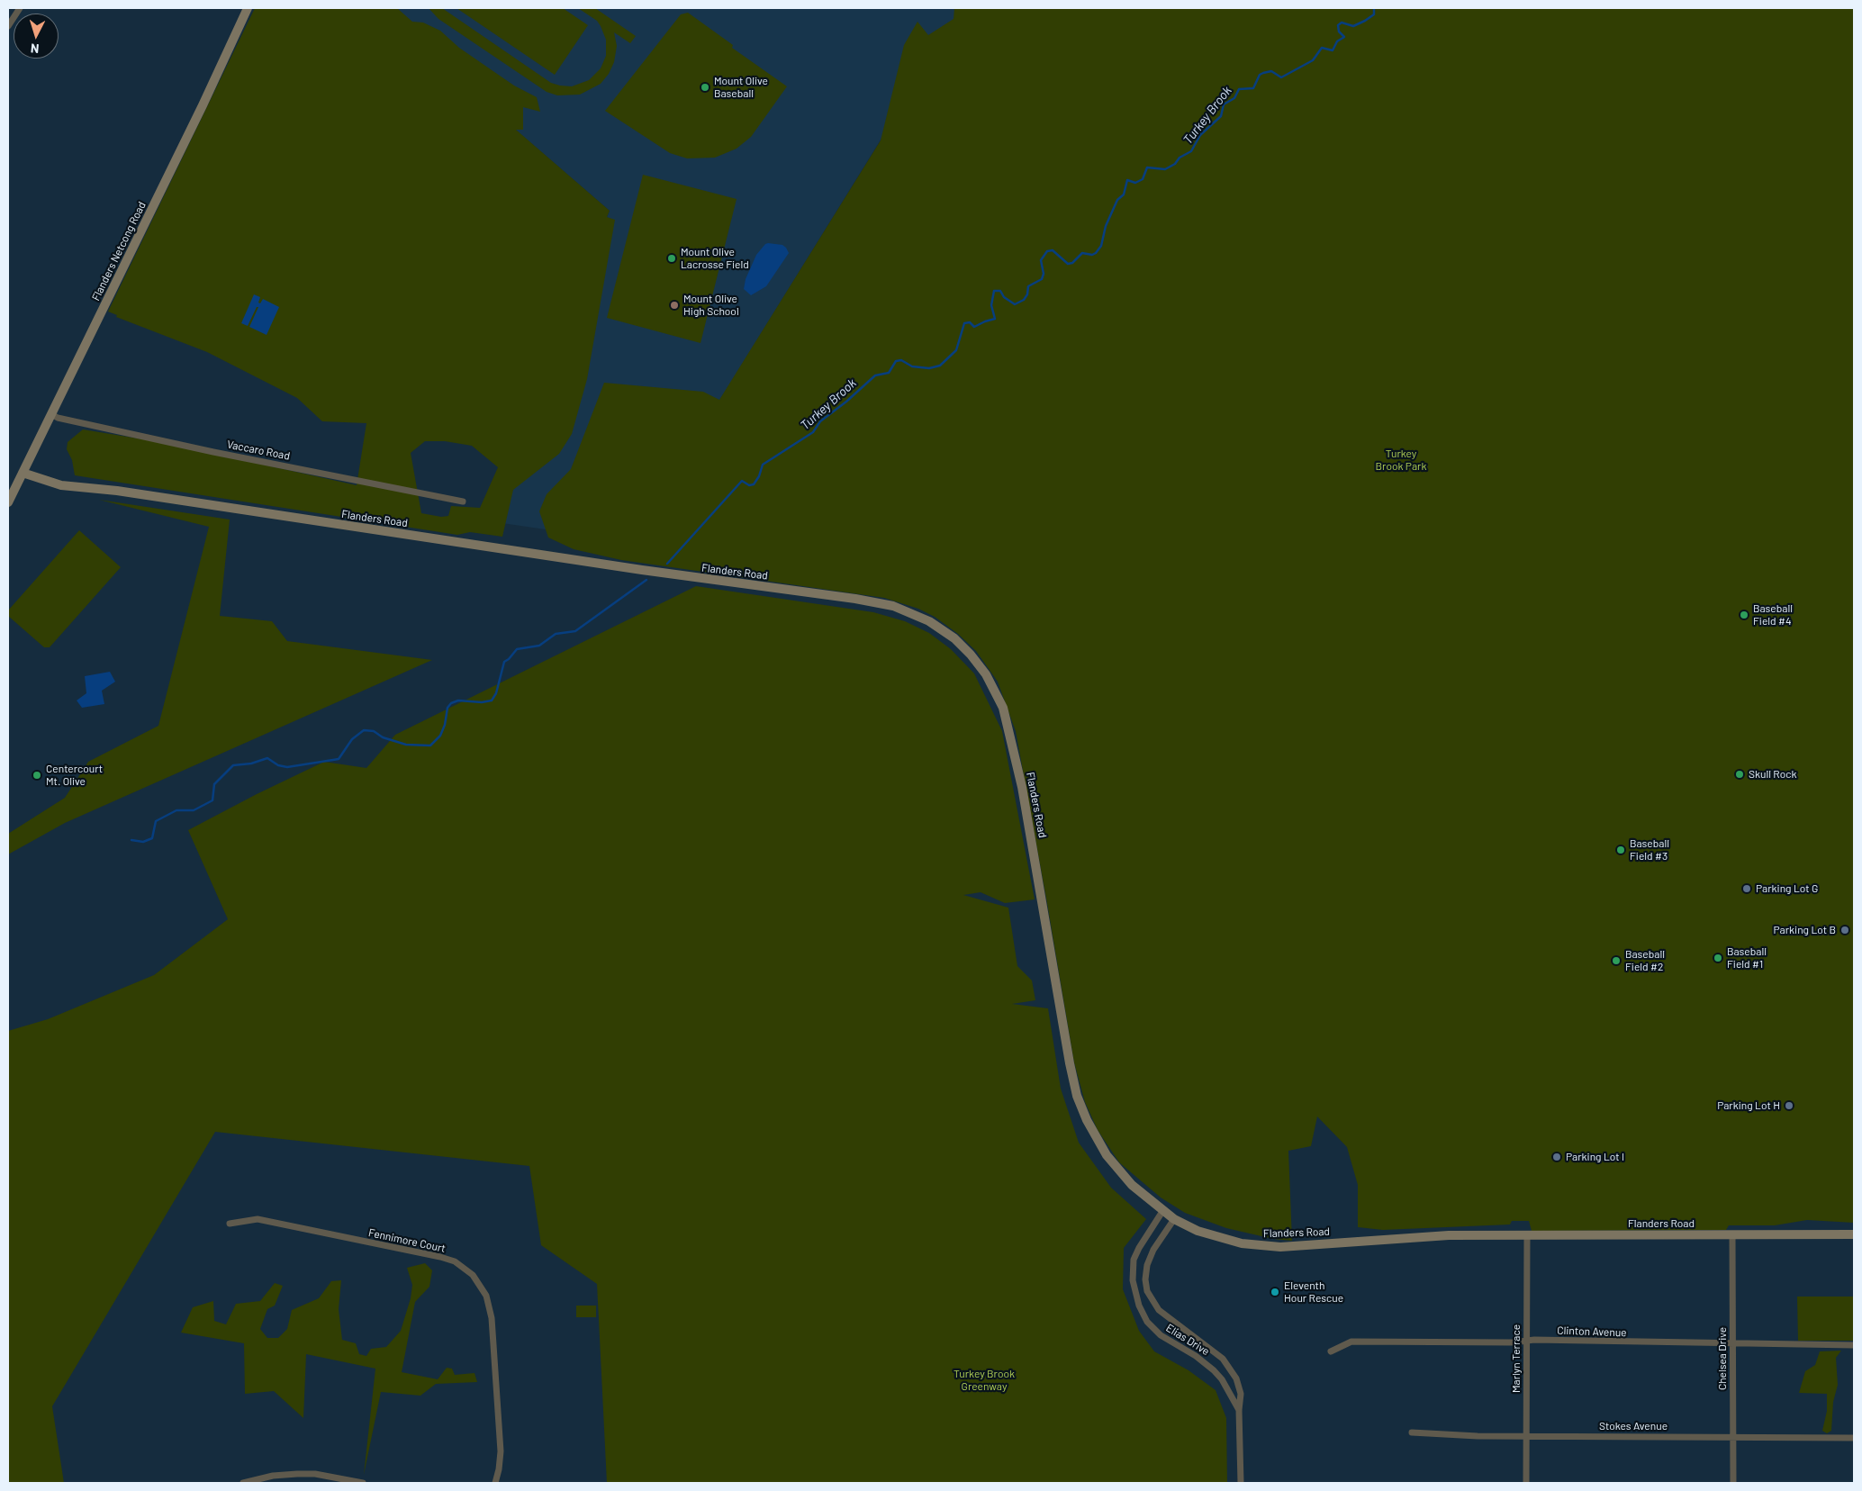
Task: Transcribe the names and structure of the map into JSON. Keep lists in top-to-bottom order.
{
  "streets": {
    "main road": ["Flanders Netcong Road", "Flanders Road"],
    "street": [
      "Vaccaro Road",
      "Fennimore Court",
      "Clinton Avenue",
      "Elias Drive",
      "Marlyn Terrace",
      "Chelsea Drive",
      "Stokes Avenue"
    ]
  },
  "crossings": [
    ["Flanders Netcong Road", "Vaccaro Road"],
    ["Flanders Netcong Road", "Flanders Road"],
    ["Flanders Road", "Elias Drive"],
    ["Flanders Road", "Marlyn Terrace"],
    ["Flanders Road", "Chelsea Drive"],
    ["Clinton Avenue", "Marlyn Terrace"],
    ["Clinton Avenue", "Chelsea Drive"],
    ["Marlyn Terrace", "Stokes Avenue"],
    ["Chelsea Drive", "Stokes Avenue"]
  ],
  "water": ["Turkey Brook"],
  "parks": ["Turkey Brook Park", "Turkey Brook Greenway"],
  "places": [
    "Mount Olive Baseball",
    "Mount Olive Lacrosse Field",
    "Mount Olive High School",
    "Baseball Field #4",
    "Skull Rock",
    "Centercourt Mt. Olive",
    "Baseball Field #3",
    "Parking Lot G",
    "Parking Lot B",
    "Baseball Field #1",
    "Baseball Field #2",
    "Parking Lot H",
    "Parking Lot I",
    "Eleventh Hour Rescue"
  ],
  "north": "bottom"
}
